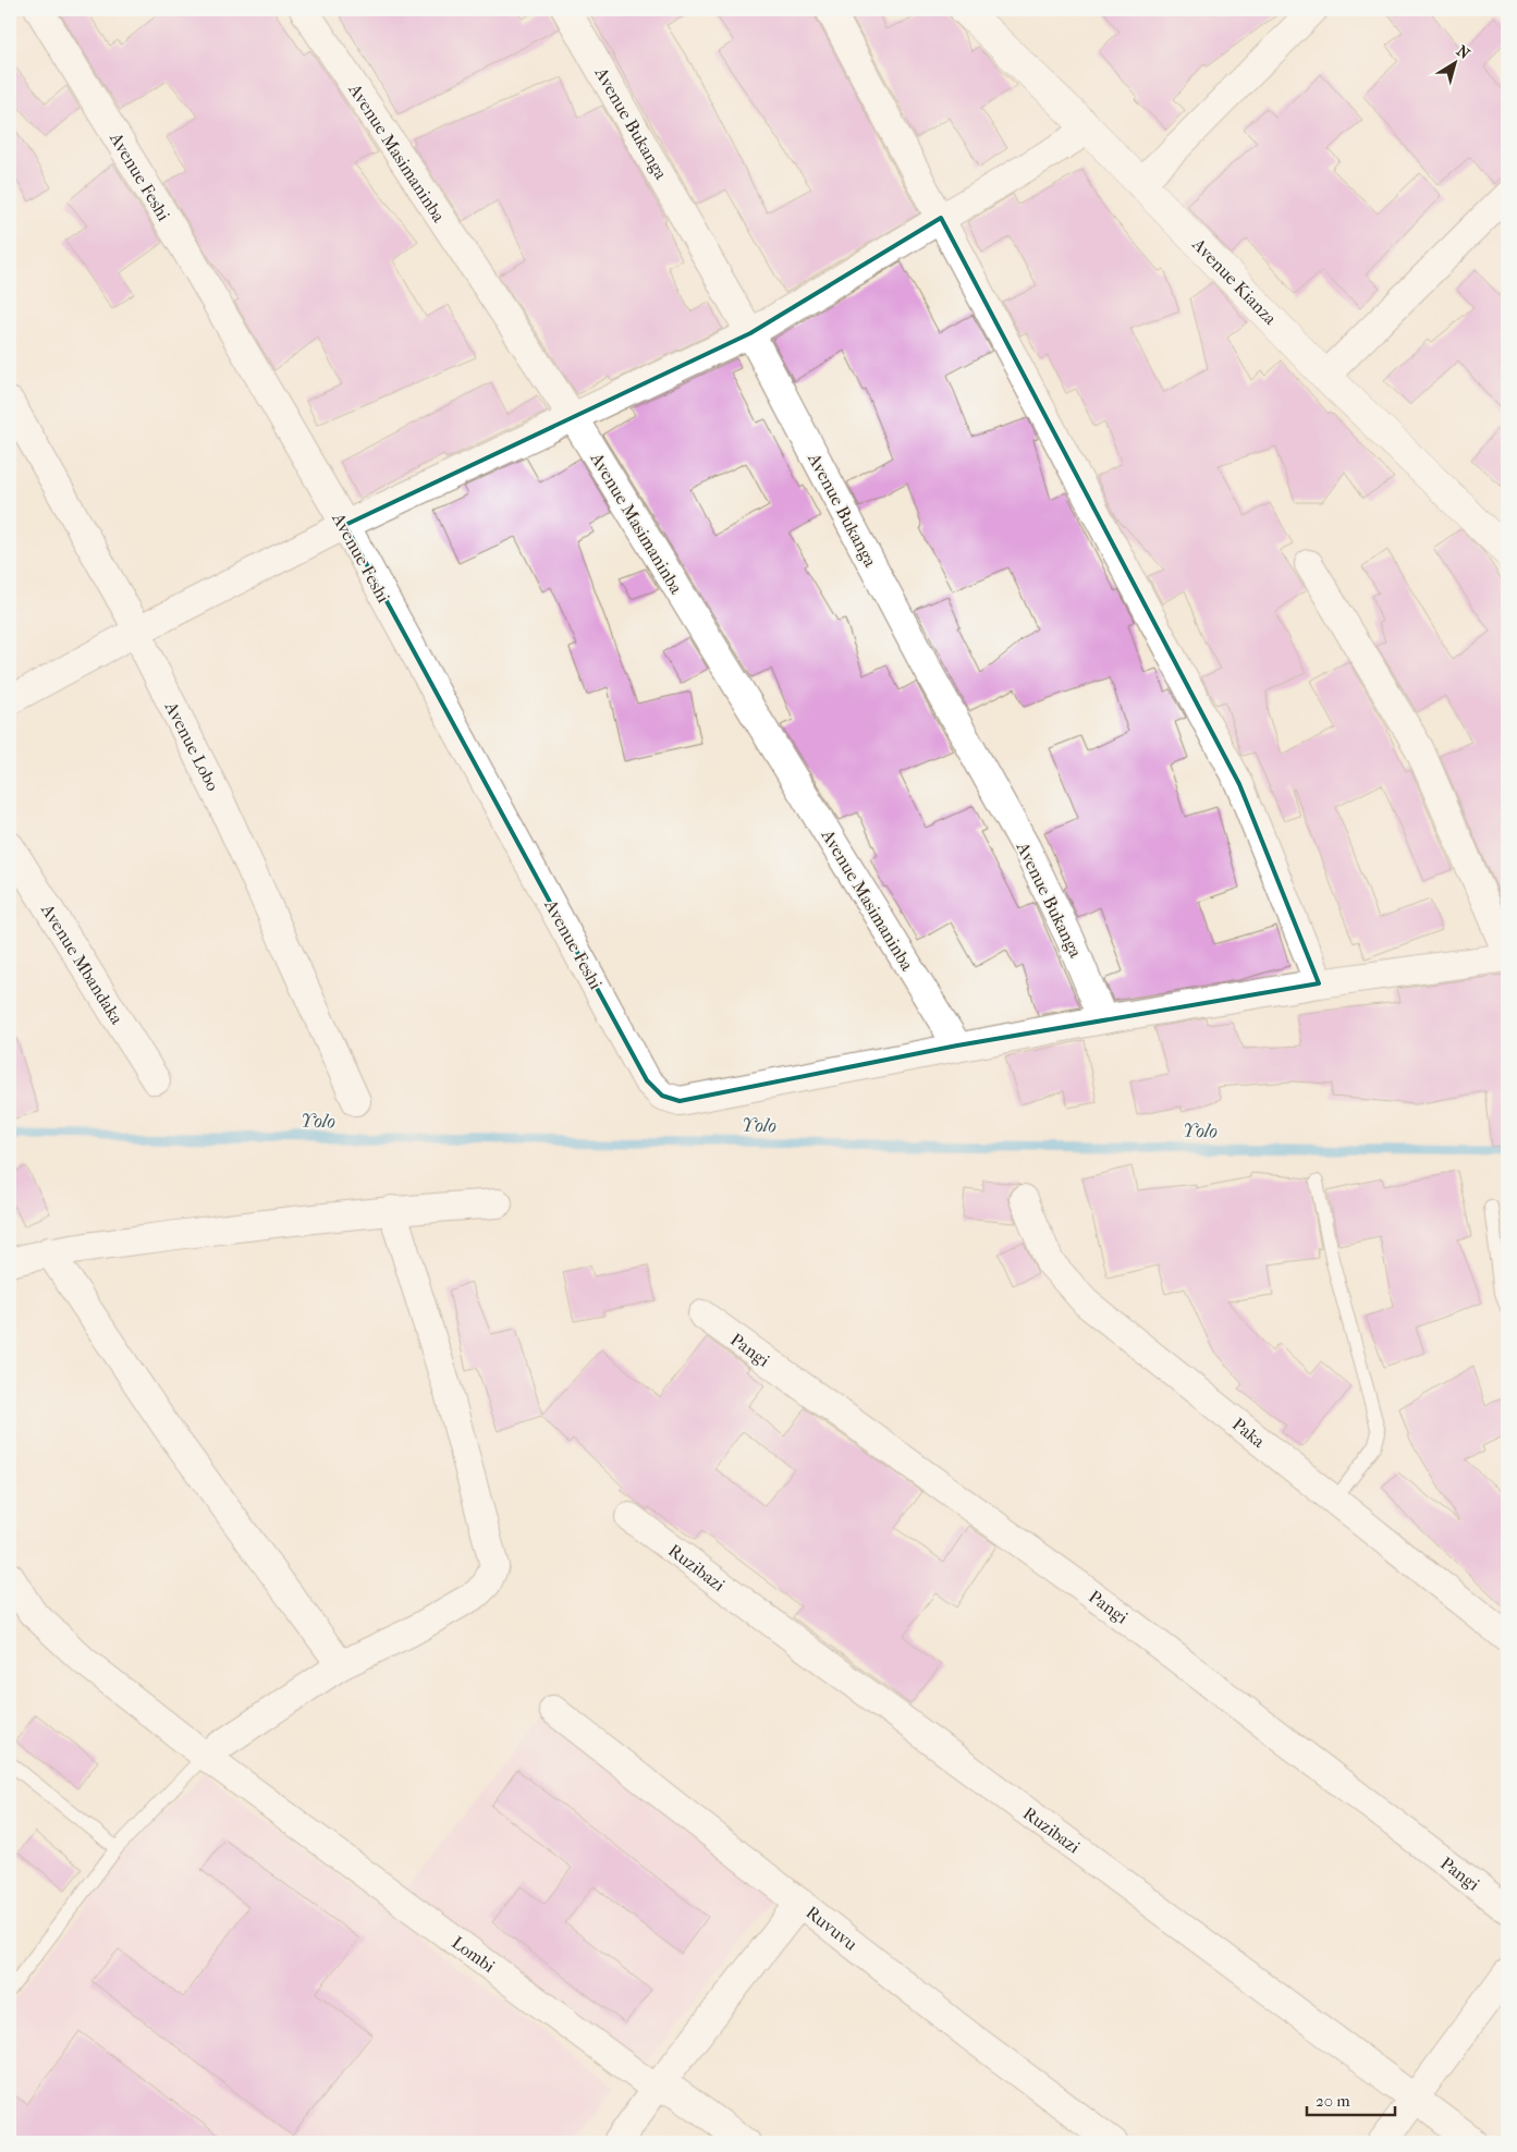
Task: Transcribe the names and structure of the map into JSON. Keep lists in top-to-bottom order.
{
  "streets": {
    "street": [
      "Avenue Bukanga",
      "Avenue Masimaninba",
      "Avenue Feshi",
      "Avenue Kianza",
      "Avenue Lobo",
      "Avenue Mbandaka",
      "Pangi",
      "Paka",
      "Ruzibazi",
      "Ruvuvu",
      "Lombi"
    ]
  },
  "crossings": [
    ["Avenue Masimaninba", "Avenue Feshi"]
  ],
  "water": ["Yolo"],
  "scale_bar": "20 m",
  "north": "top right"
}
